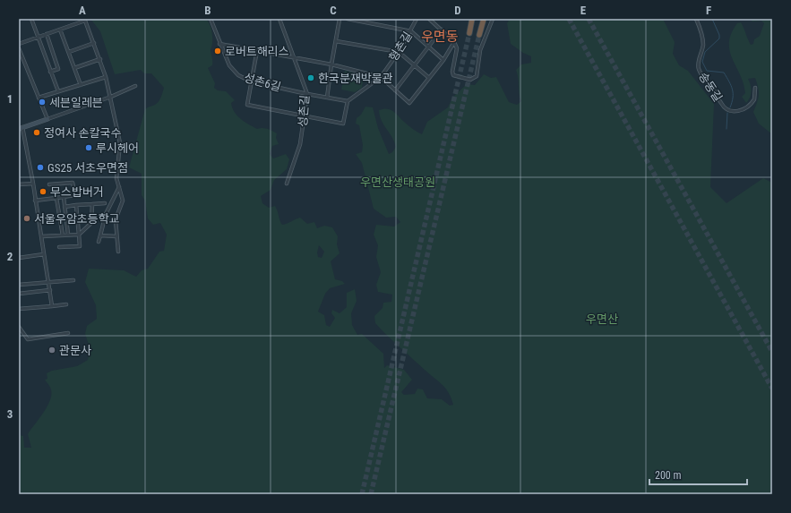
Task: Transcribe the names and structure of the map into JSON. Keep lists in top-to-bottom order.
{
  "streets": {
    "street": [
      "형촌길",
      "성촌6길",
      "송동길",
      "성촌길"
    ]
  },
  "crossings": [
    ["성촌6길", "성촌길"]
  ],
  "districts": ["우면동"],
  "parks": ["우면산생태공원", "우면산"],
  "places": [
    "로버트해리스",
    "한국분재박물관",
    "세븐일레븐",
    "정여사 손칼국수",
    "루시헤어",
    "GS25 서초우면점",
    "무스밥버거",
    "서울우암초등학교",
    "관문사"
  ],
  "scale_bar": "200 m",
  "grid": {
    "columns": [
      "A",
      "B",
      "C",
      "D",
      "E",
      "F"
    ],
    "rows": ["1", "2", "3"]
  }
}
